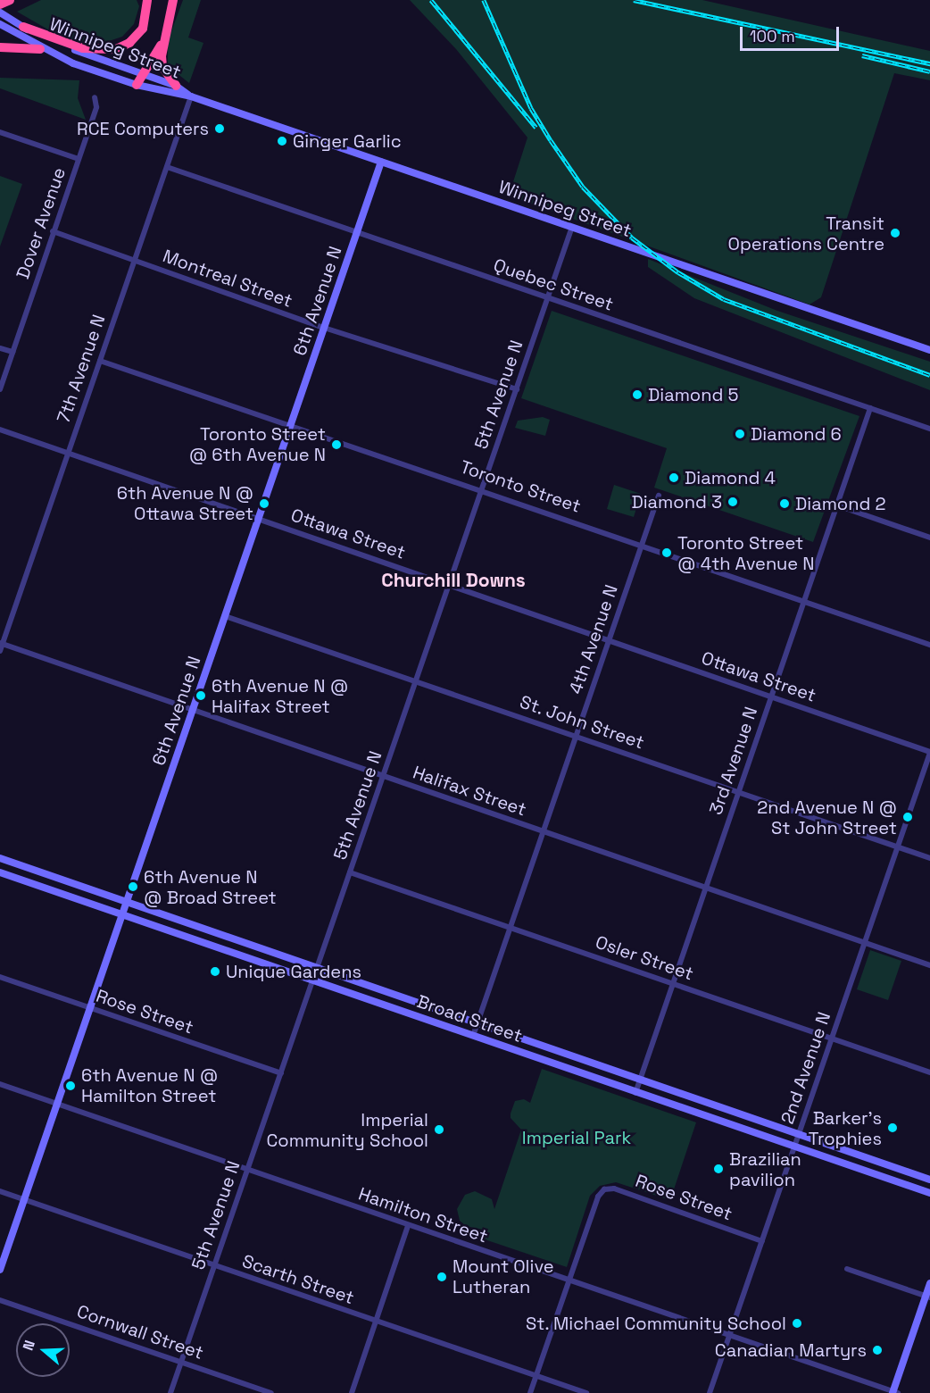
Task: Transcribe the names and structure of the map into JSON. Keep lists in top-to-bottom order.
{
  "streets": {
    "main road": ["Winnipeg Street", "6th Avenue N", "Broad Street"],
    "street": [
      "Dover Avenue",
      "Montreal Street",
      "Quebec Street",
      "7th Avenue N",
      "5th Avenue N",
      "Toronto Street",
      "Ottawa Street",
      "4th Avenue N",
      "St. John Street",
      "3rd Avenue N",
      "Halifax Street",
      "Osler Street",
      "Rose Street",
      "2nd Avenue N",
      "Hamilton Street",
      "Scarth Street",
      "Cornwall Street"
    ]
  },
  "crossings": [
    ["Winnipeg Street", "6th Avenue N"],
    ["Winnipeg Street", "7th Avenue N"],
    ["Winnipeg Street", "5th Avenue N"],
    ["Dover Avenue", "Montreal Street"],
    ["Montreal Street", "6th Avenue N"],
    ["Montreal Street", "7th Avenue N"],
    ["Montreal Street", "5th Avenue N"],
    ["Quebec Street", "6th Avenue N"],
    ["Quebec Street", "7th Avenue N"],
    ["Quebec Street", "5th Avenue N"],
    ["Quebec Street", "3rd Avenue N"],
    ["6th Avenue N", "Toronto Street"],
    ["6th Avenue N", "Ottawa Street"],
    ["6th Avenue N", "St. John Street"],
    ["6th Avenue N", "Halifax Street"],
    ["6th Avenue N", "Rose Street"],
    ["6th Avenue N", "Broad Street"],
    ["6th Avenue N", "Hamilton Street"],
    ["6th Avenue N", "Scarth Street"],
    ["7th Avenue N", "Toronto Street"],
    ["7th Avenue N", "Ottawa Street"],
    ["7th Avenue N", "Halifax Street"],
    ["5th Avenue N", "Toronto Street"],
    ["5th Avenue N", "Ottawa Street"],
    ["5th Avenue N", "St. John Street"],
    ["5th Avenue N", "Halifax Street"],
    ["5th Avenue N", "Osler Street"],
    ["5th Avenue N", "Rose Street"],
    ["5th Avenue N", "Broad Street"],
    ["5th Avenue N", "Hamilton Street"],
    ["5th Avenue N", "Scarth Street"],
    ["5th Avenue N", "Cornwall Street"],
    ["Toronto Street", "4th Avenue N"],
    ["Toronto Street", "3rd Avenue N"],
    ["Ottawa Street", "4th Avenue N"],
    ["Ottawa Street", "3rd Avenue N"],
    ["Ottawa Street", "2nd Avenue N"],
    ["4th Avenue N", "St. John Street"],
    ["4th Avenue N", "Halifax Street"],
    ["4th Avenue N", "Osler Street"],
    ["4th Avenue N", "Broad Street"],
    ["St. John Street", "3rd Avenue N"],
    ["St. John Street", "2nd Avenue N"],
    ["3rd Avenue N", "Halifax Street"],
    ["3rd Avenue N", "Osler Street"],
    ["3rd Avenue N", "Broad Street"],
    ["Halifax Street", "2nd Avenue N"],
    ["Osler Street", "2nd Avenue N"],
    ["Rose Street", "2nd Avenue N"],
    ["Rose Street", "Hamilton Street"],
    ["Broad Street", "2nd Avenue N"],
    ["2nd Avenue N", "Hamilton Street"]
  ],
  "districts": ["Churchill Downs"],
  "parks": ["Imperial Park"],
  "places": [
    "RCE Computers",
    "Ginger Garlic",
    "Transit Operations Centre",
    "Diamond 5",
    "Diamond 6",
    "Toronto Street @ 6th Avenue N",
    "Diamond 4",
    "Diamond 3",
    "6th Avenue N @ Ottawa Street",
    "Diamond 2",
    "Toronto Street @ 4th Avenue N",
    "6th Avenue N @ Halifax Street",
    "2nd Avenue N @ St John Street",
    "6th Avenue N @ Broad Street",
    "Unique Gardens",
    "6th Avenue N @ Hamilton Street",
    "Barker's Trophies",
    "Imperial Community School",
    "Brazilian pavilion",
    "Mount Olive Lutheran",
    "St. Michael Community School",
    "Canadian Martyrs"
  ],
  "scale_bar": "100 m",
  "north": "left"
}
